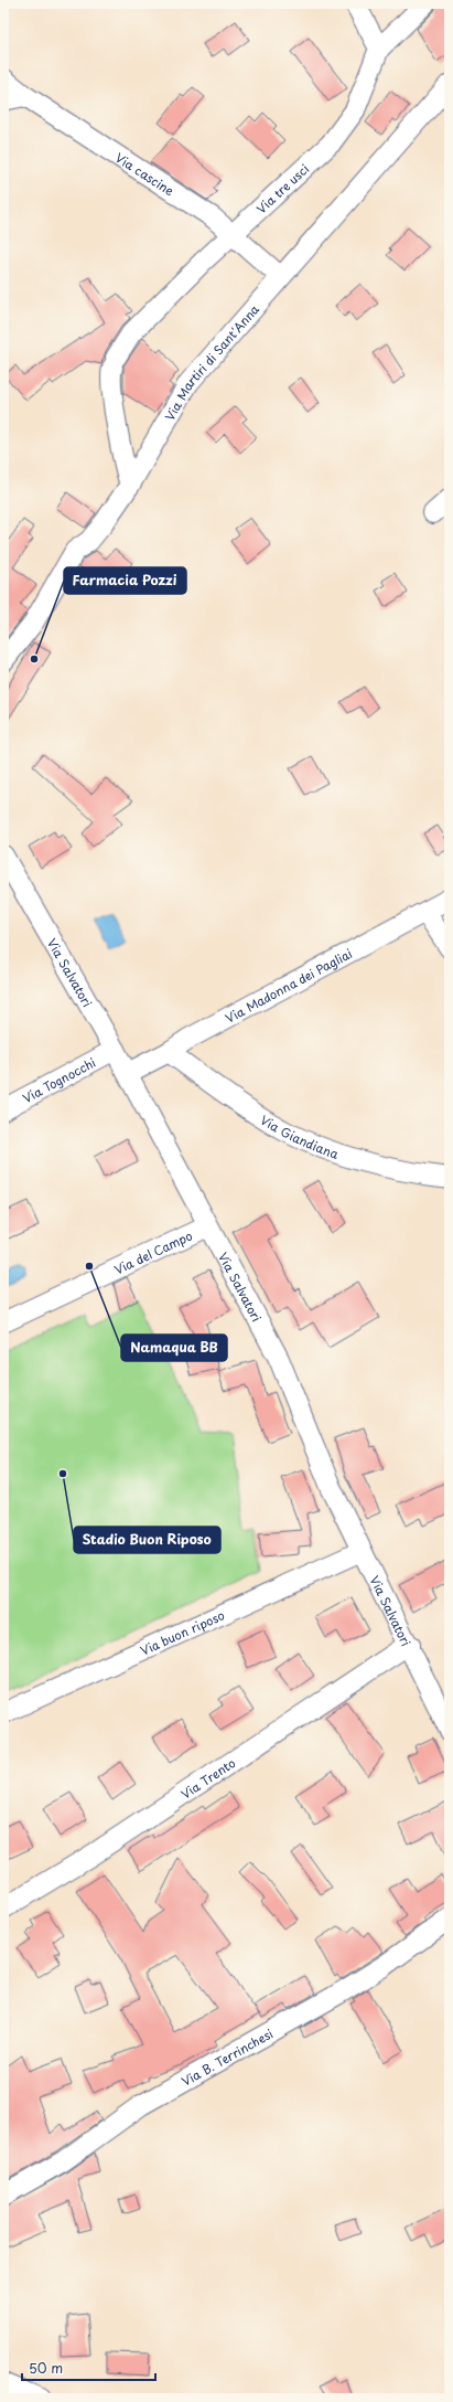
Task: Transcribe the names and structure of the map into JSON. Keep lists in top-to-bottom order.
{
  "streets": {
    "street": [
      "Via cascine",
      "Via tre usci",
      "Via Martiri di Sant'Anna",
      "Via Salvatori",
      "Via Madonna dei Pagliai",
      "Via Tognocchi",
      "Via Giandiana",
      "Via del Campo",
      "Via buon riposo",
      "Via Trento",
      "Via B. Terrinchesi"
    ]
  },
  "crossings": [
    ["Via cascine", "Via tre usci"],
    ["Via cascine", "Via Martiri di Sant'Anna"],
    ["Via tre usci", "Via Martiri di Sant'Anna"],
    ["Via Salvatori", "Via Madonna dei Pagliai"],
    ["Via Salvatori", "Via Tognocchi"],
    ["Via Salvatori", "Via del Campo"],
    ["Via Salvatori", "Via buon riposo"],
    ["Via Salvatori", "Via Trento"],
    ["Via Madonna dei Pagliai", "Via Giandiana"]
  ],
  "places": ["Farmacia Pozzi", "Namaqua BB", "Stadio Buon Riposo"],
  "scale_bar": "50 m"
}
